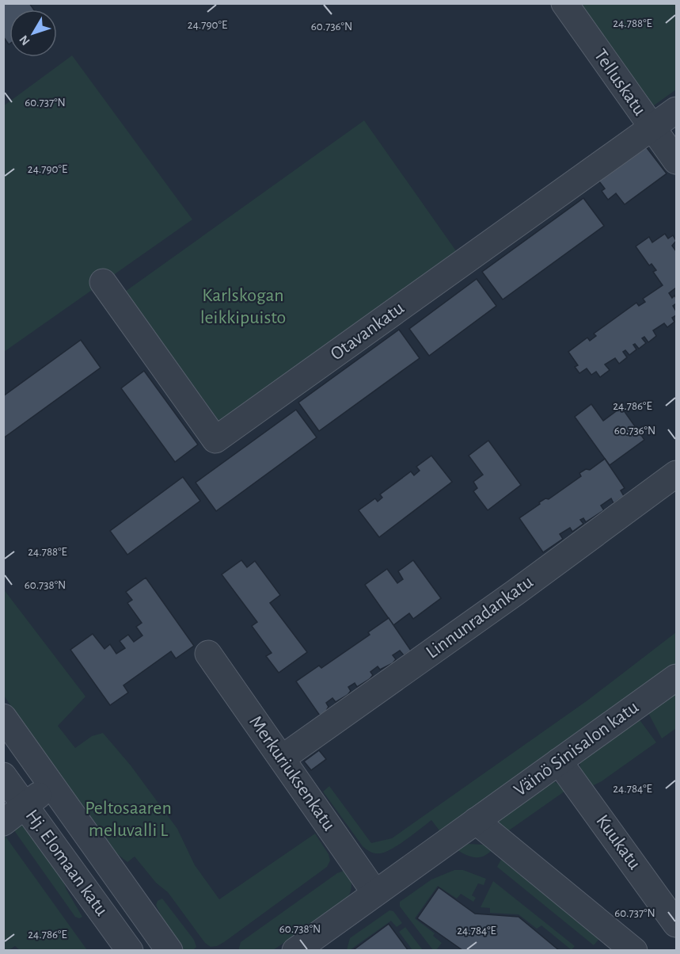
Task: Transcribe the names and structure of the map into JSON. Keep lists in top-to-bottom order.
{
  "streets": {
    "street": [
      "Telluskatu",
      "Otavankatu",
      "Linnunradankatu",
      "Väinö Sinisalon katu",
      "Merkuriuksenkatu",
      "Kuukatu",
      "Hj. Elomaan katu"
    ]
  },
  "crossings": [
    ["Telluskatu", "Otavankatu"],
    ["Linnunradankatu", "Merkuriuksenkatu"],
    ["Väinö Sinisalon katu", "Merkuriuksenkatu"],
    ["Väinö Sinisalon katu", "Kuukatu"]
  ],
  "parks": ["Karlskogan leikkipuisto", "Peltosaaren meluvalli L"],
  "north": "bottom left",
  "coordinates": [
    "24.788°E",
    "24.790°E",
    "60.736°N",
    "60.737°N",
    "24.786°E",
    "60.738°N",
    "24.784°E"
  ]
}
